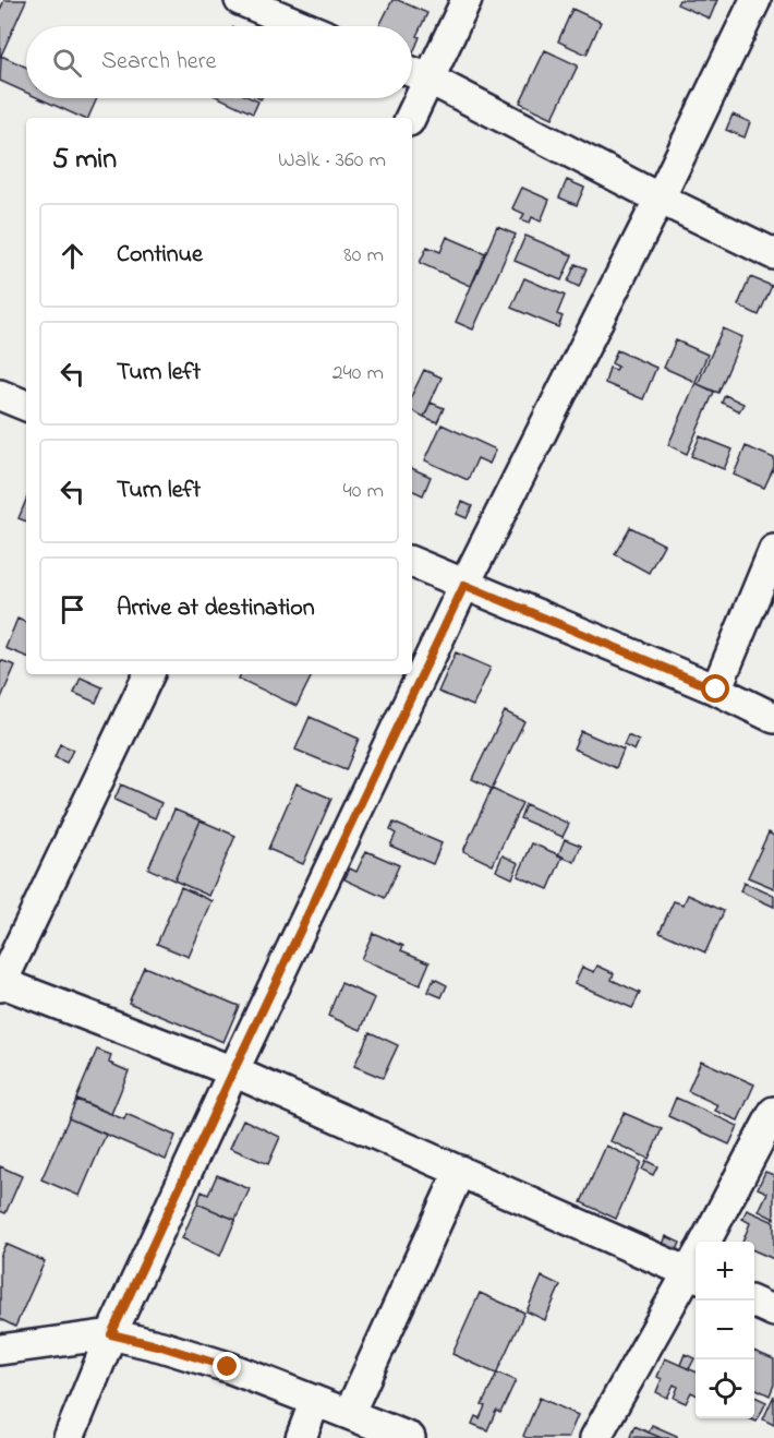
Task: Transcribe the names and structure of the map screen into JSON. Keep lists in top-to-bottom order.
{
  "page": {
    "search": "Search here",
    "heading": ["5 min", "Walk · 360 m"],
    "list": [
      ["Continue", "80 m"],
      ["Turn left", "240 m"],
      ["Turn left", "40 m"],
      "Arrive at destination"
    ],
    "map_buttons": ["+", "−"]
  }
}
